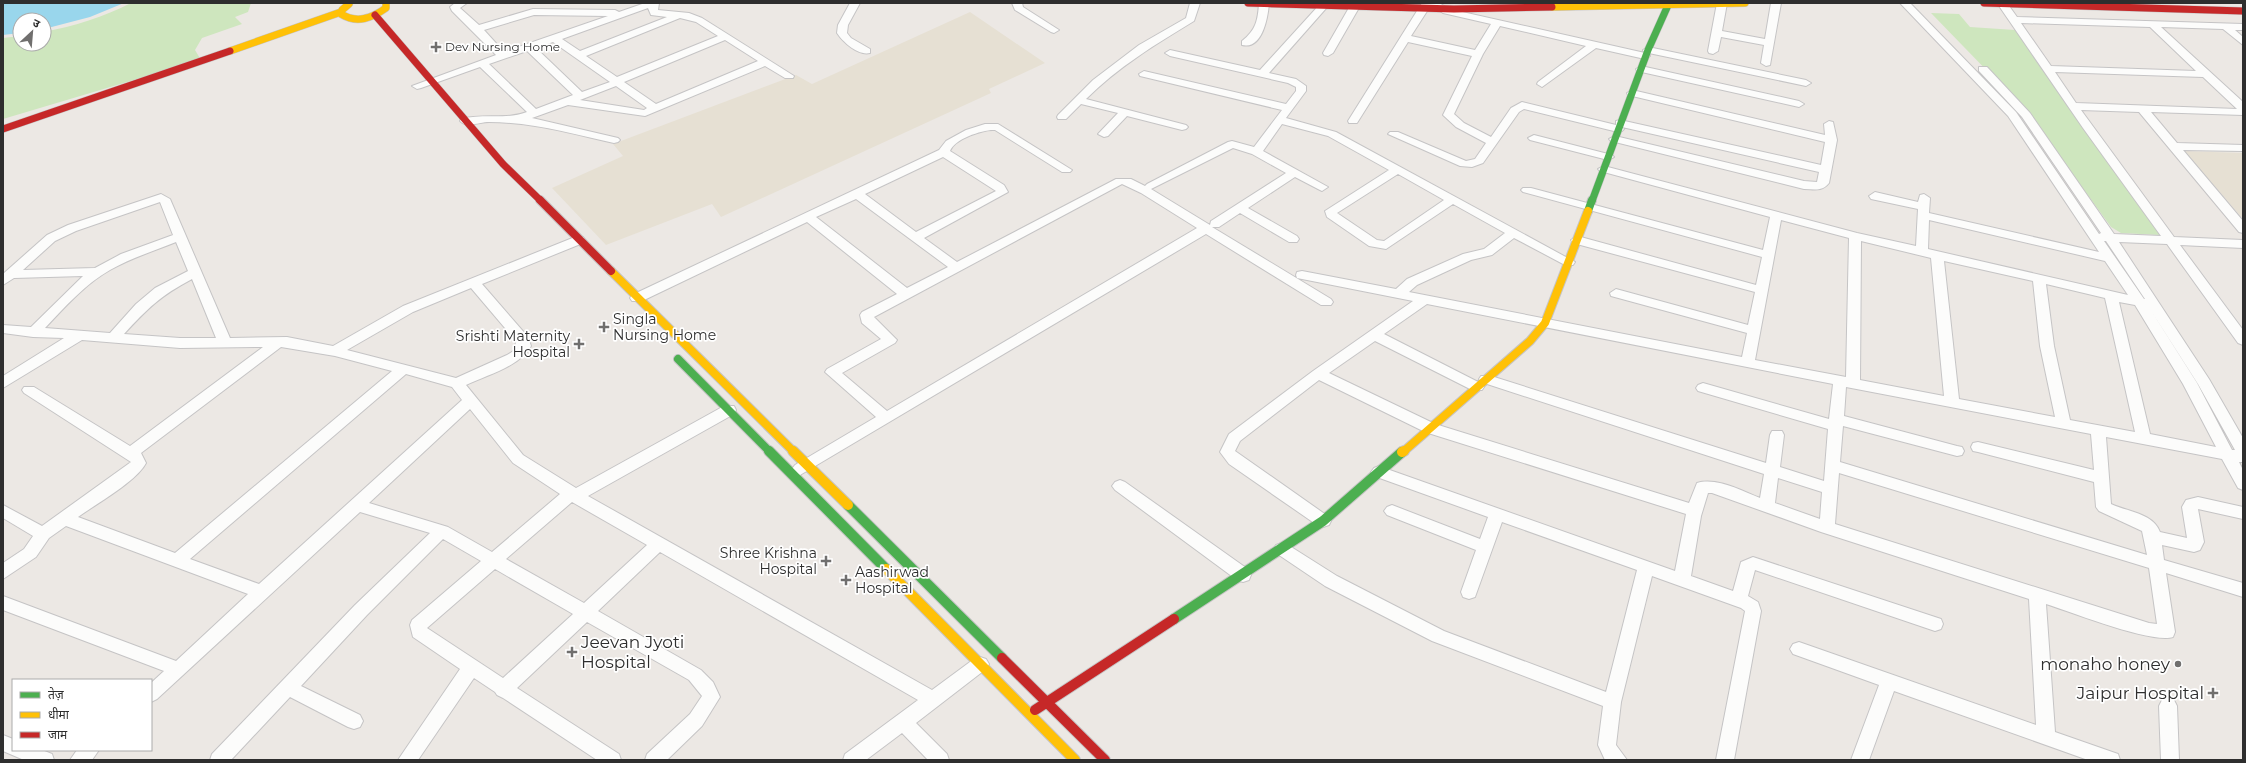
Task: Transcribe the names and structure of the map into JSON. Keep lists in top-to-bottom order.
{
  "places": {
    "health": [
      "Dev Nursing Home",
      "Singla Nursing Home",
      "Srishti Maternity Hospital",
      "Shree Krishna Hospital",
      "Aashirwad Hospital",
      "Jeevan Jyoti Hospital",
      "Jaipur Hospital"
    ],
    "other": ["monaho honey"]
  },
  "legend": ["तेज़", "धीमा", "जाम"],
  "north": "top right"
}
